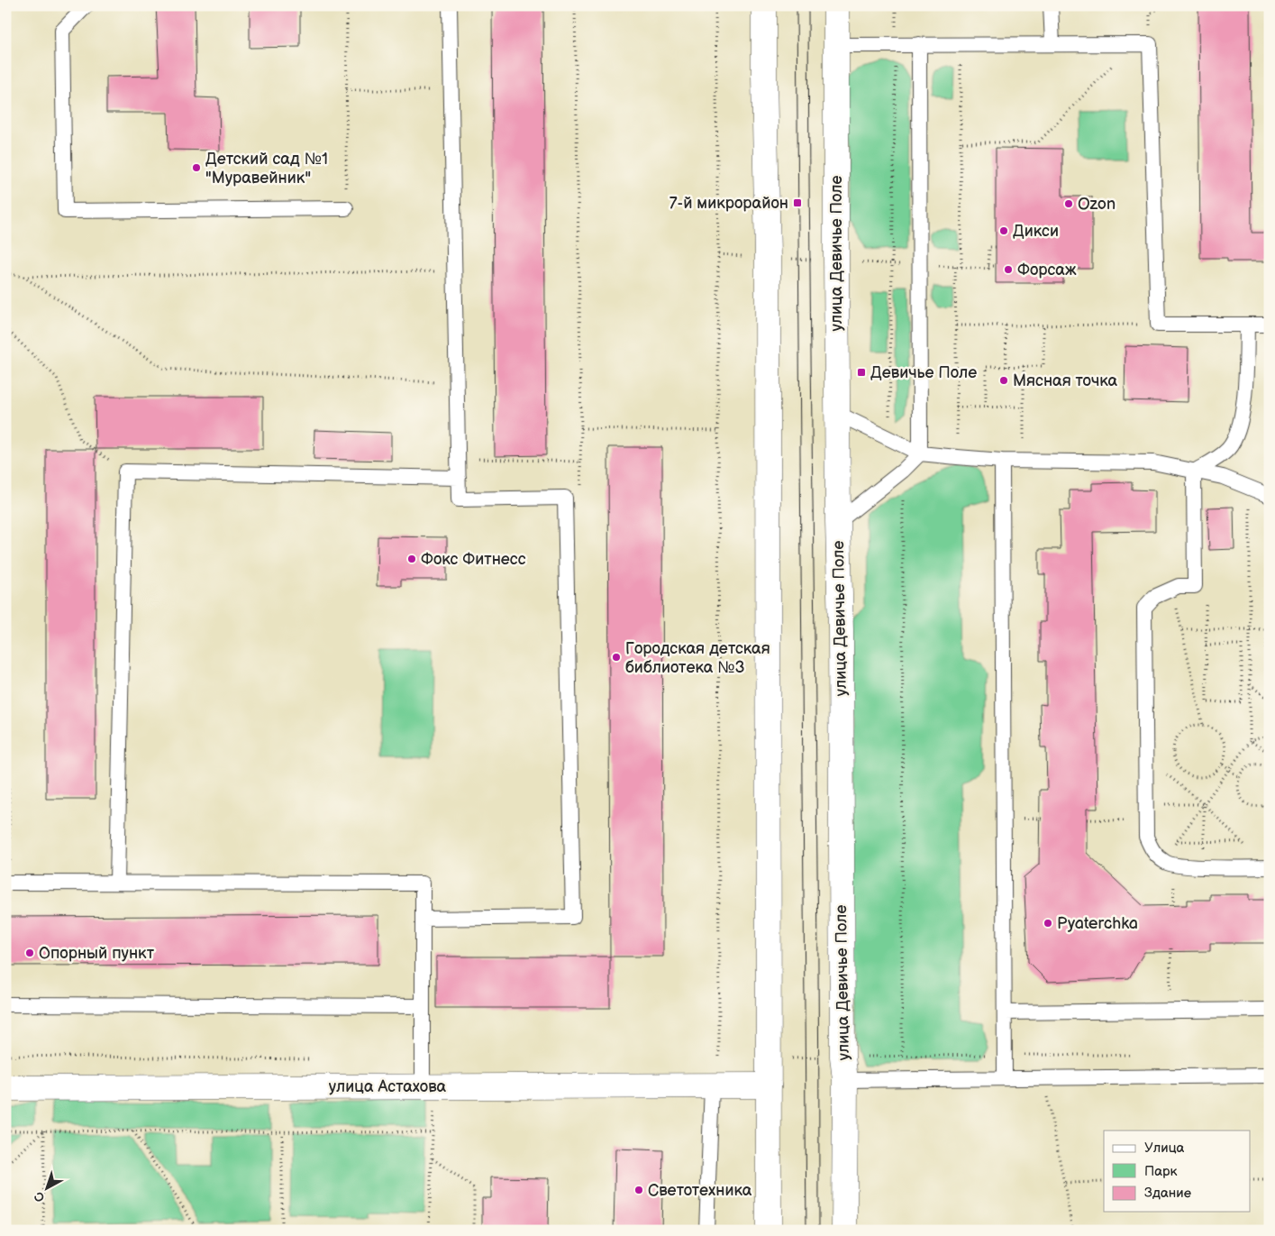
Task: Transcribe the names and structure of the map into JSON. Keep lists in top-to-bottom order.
{
  "streets": {
    "main road": ["улица Девичье Поле", "улица Астахова"]
  },
  "places": {
    "other": [
      "Детский сад №1 \"Муравейник\"",
      "Ozon",
      "Дикси",
      "Форсаж",
      "Мясная точка",
      "Фокс Фитнесс",
      "Городская детская библиотека №3",
      "Pyaterchka",
      "Опорный пункт",
      "Светотехника"
    ],
    "transit": ["7-й микрорайон", "Девичье Поле"]
  },
  "legend": ["Улица", "Парк", "Здание"],
  "north": "bottom left"
}
